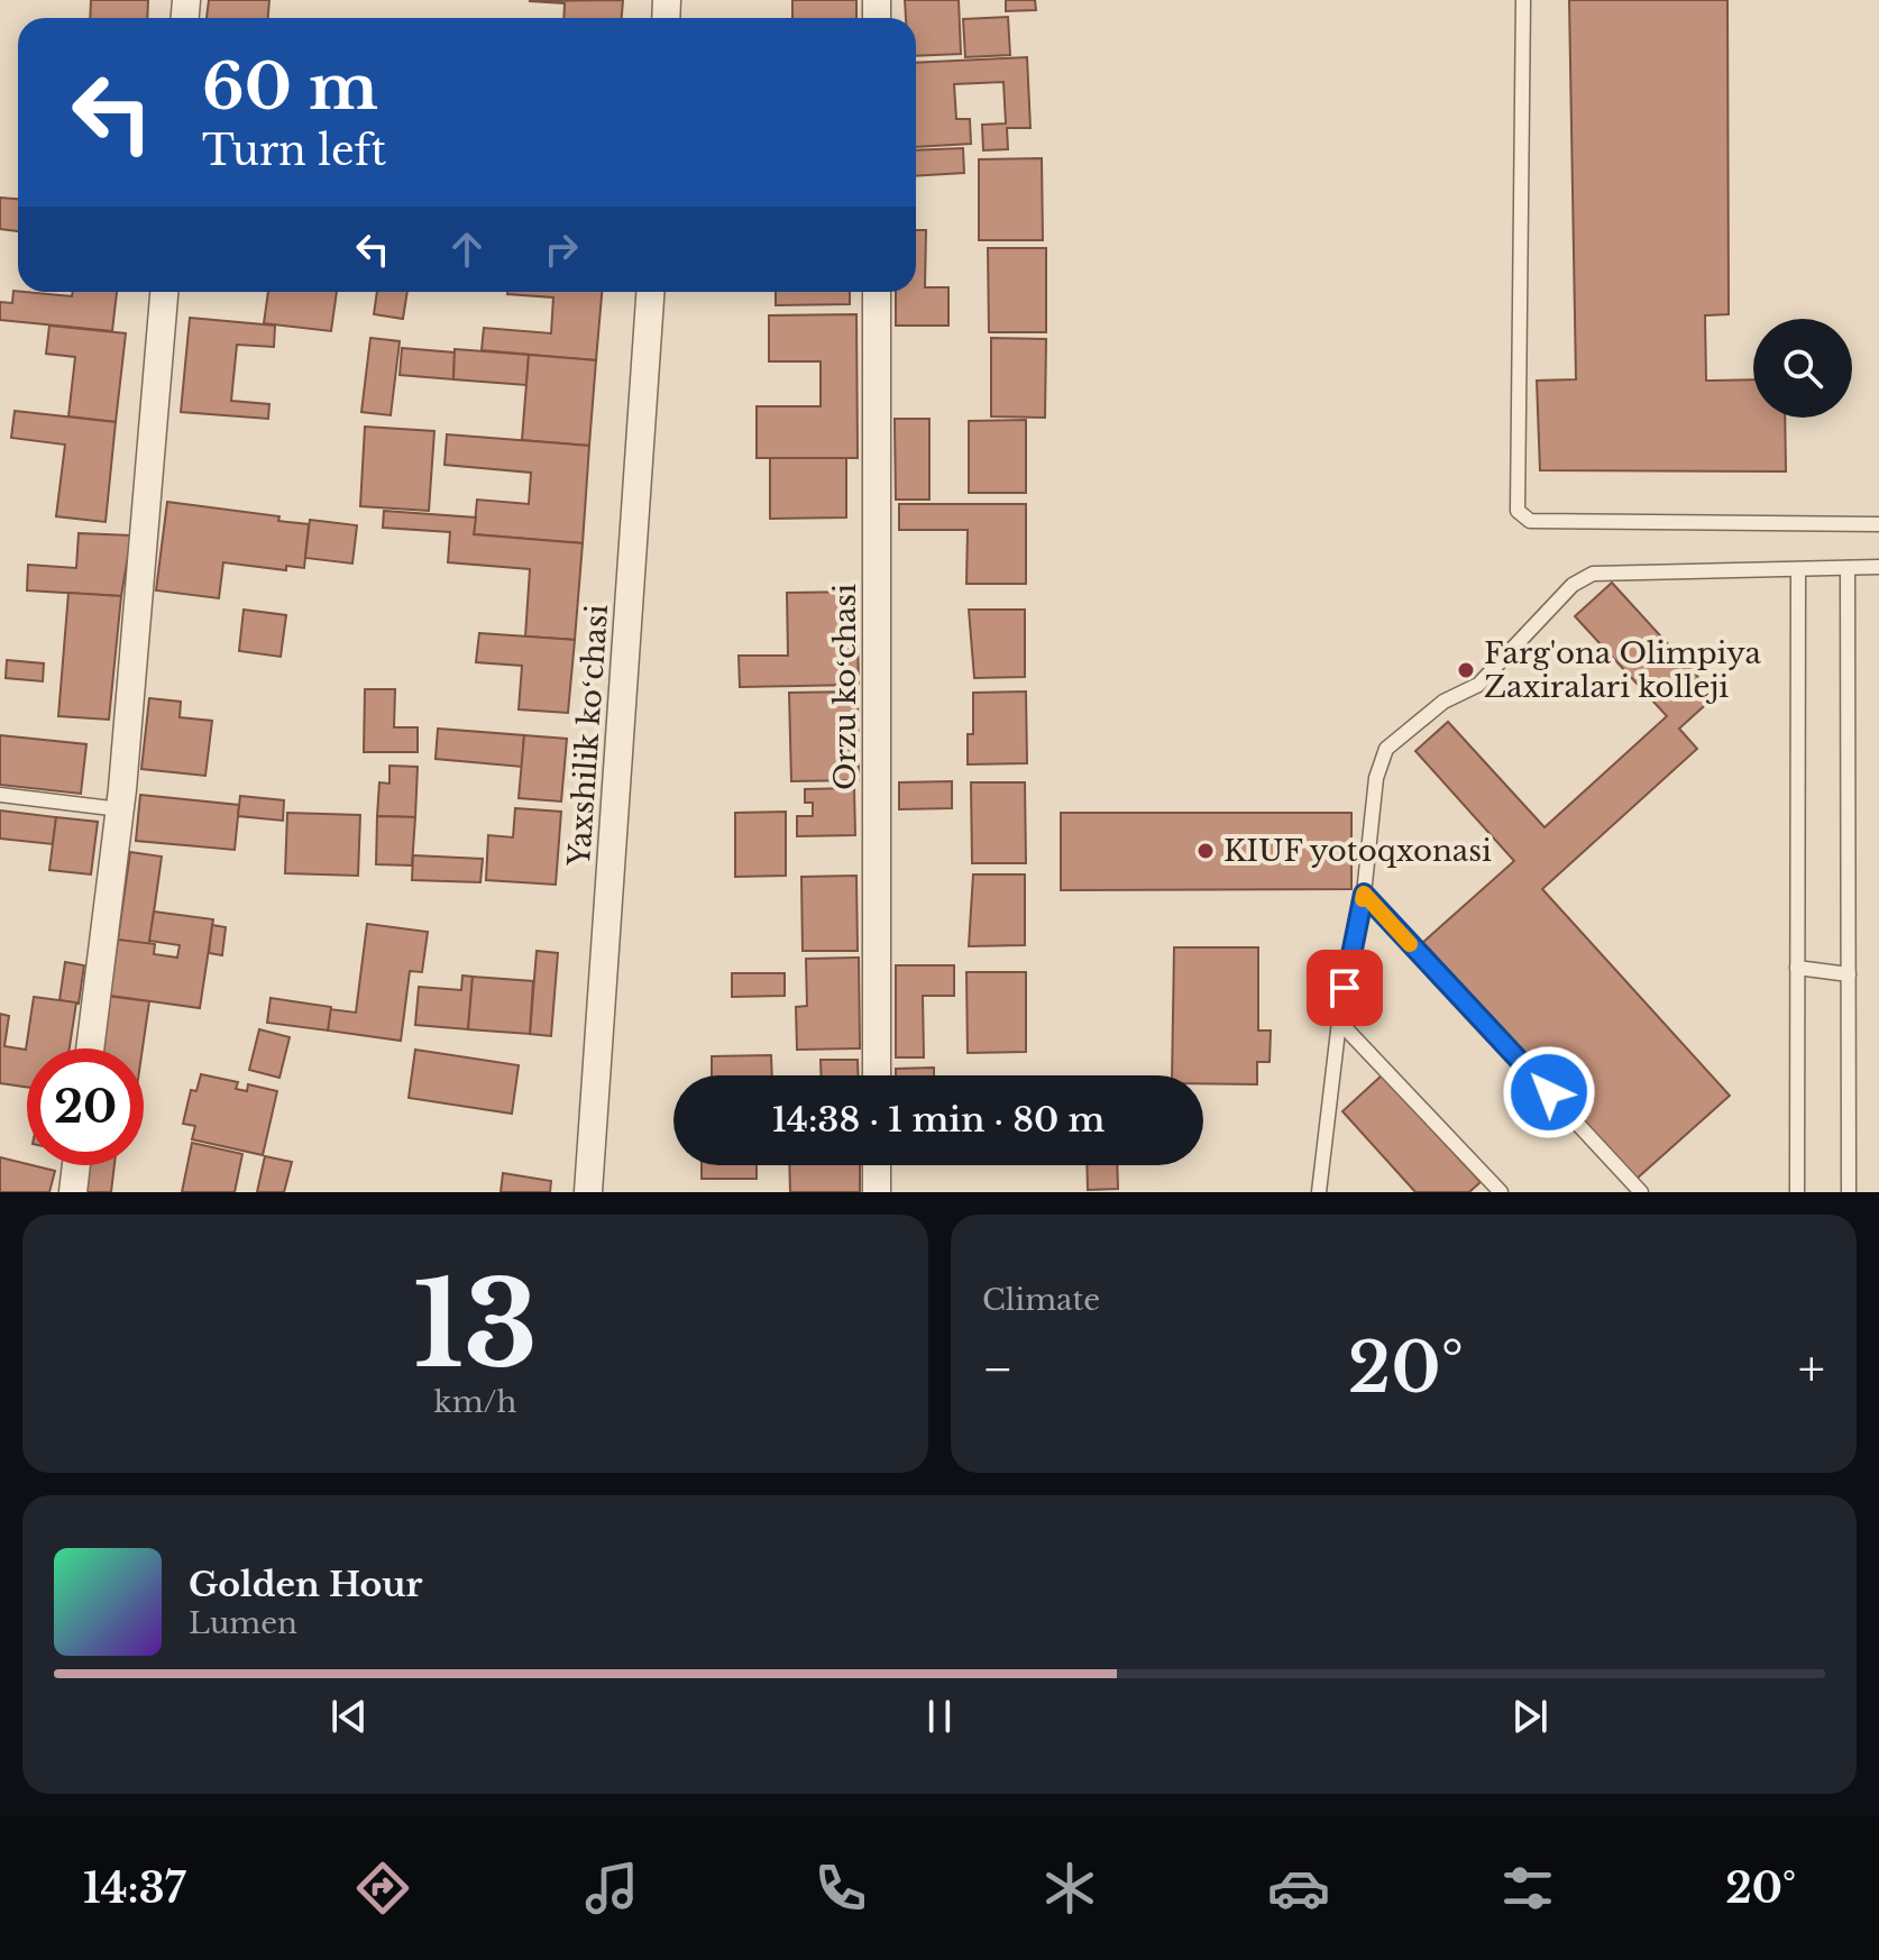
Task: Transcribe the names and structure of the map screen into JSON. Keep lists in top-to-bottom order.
{
  "streets": {
    "street": ["Orzu koʻchasi", "Yaxshilik koʻchasi"]
  },
  "places": ["Farg'ona Olimpiya Zaxiralari kolleji", "KIUF yotoqxonasi"],
  "page": {
    "turn": ["60 m", "Turn left"],
    "limit": "20",
    "trip": "14:38 · 1 min · 80 m",
    "tile": [
      ["13", "km/h"],
      "Climate"
    ],
    "heat": ["−", "20°", "+"],
    "song": ["Golden Hour", "Lumen"],
    "tabs": ["14:37", "20°"]
  }
}
